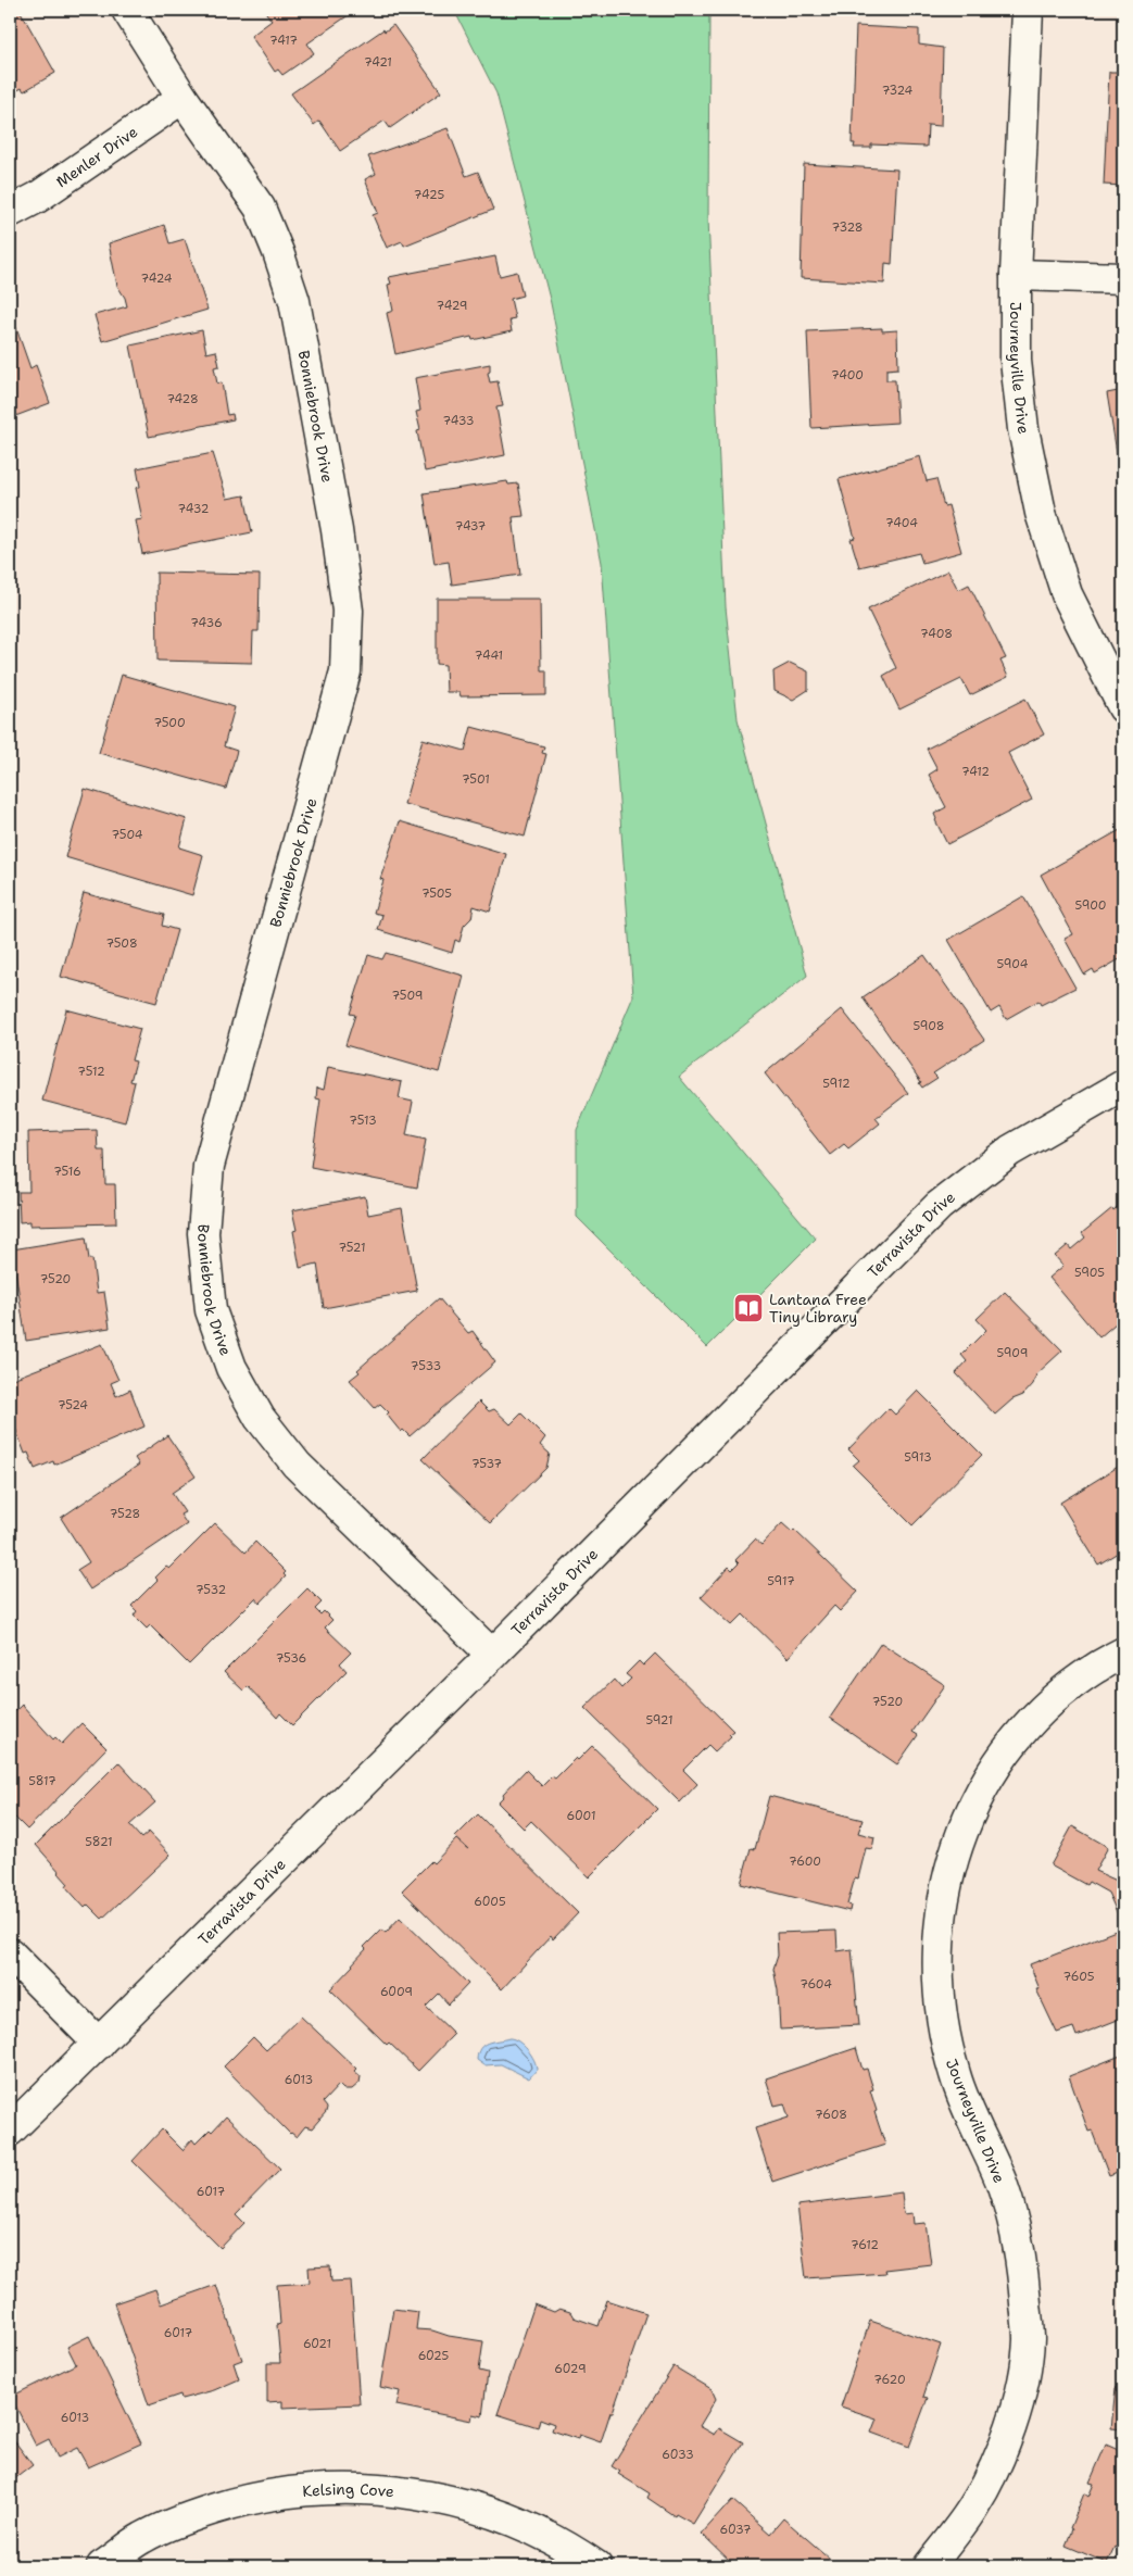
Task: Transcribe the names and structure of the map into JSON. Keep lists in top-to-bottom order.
{
  "streets": {
    "street": [
      "Menler Drive",
      "Journeyville Drive",
      "Bonniebrook Drive",
      "Terravista Drive",
      "Kelsing Cove"
    ]
  },
  "crossings": [
    ["Menler Drive", "Bonniebrook Drive"],
    ["Bonniebrook Drive", "Terravista Drive"]
  ],
  "places": {
    "library": ["Lantana Free Tiny Library"]
  },
  "house_numbers": [
    "7417",
    "7421",
    "7324",
    "7425",
    "7328",
    "7424",
    "7429",
    "7400",
    "7428",
    "7433",
    "7432",
    "7404",
    "7437",
    "7436",
    "7408",
    "7441",
    "7500",
    "7412",
    "7501",
    "7504",
    "7505",
    "5900",
    "7508",
    "5904",
    "7509",
    "5908",
    "7512",
    "5912",
    "7513",
    "7516",
    "7521",
    "5905",
    "7520",
    "5909",
    "7533",
    "7524",
    "5913",
    "7537",
    "7528",
    "5917",
    "7532",
    "7536",
    "7520",
    "5921",
    "5817",
    "6001",
    "5821",
    "7600",
    "6005",
    "7605",
    "7604",
    "6009",
    "6013",
    "7608",
    "6017",
    "7612",
    "6017",
    "6021",
    "6025",
    "6029",
    "7620",
    "6013",
    "6033",
    "6037"
  ]
}
